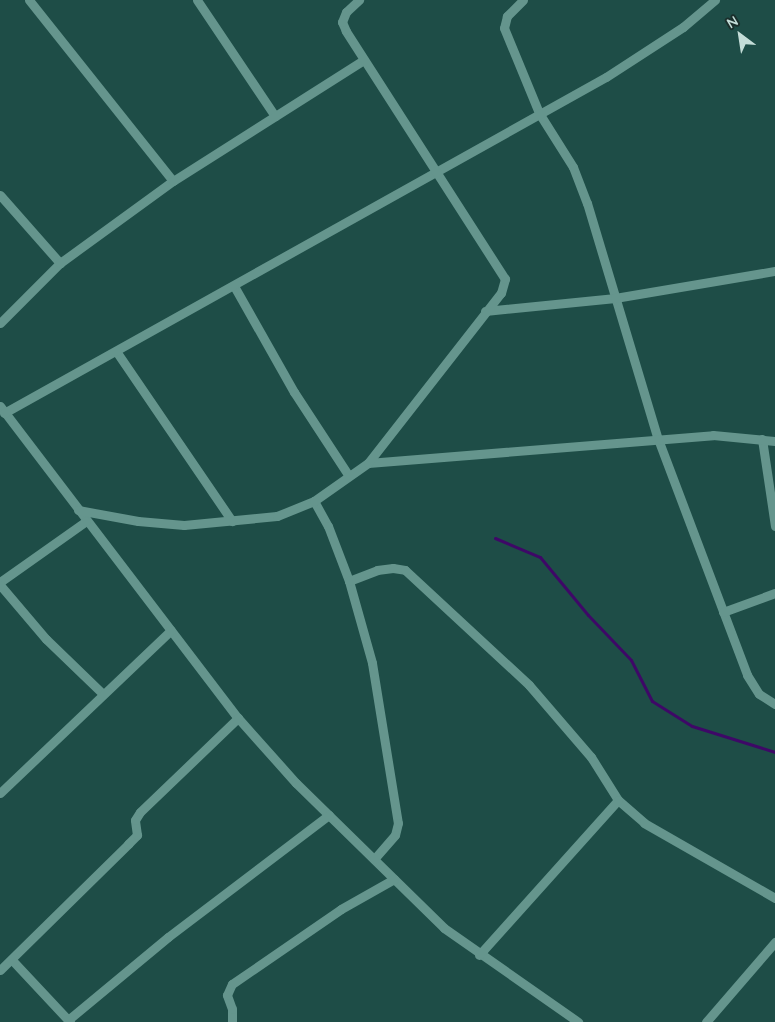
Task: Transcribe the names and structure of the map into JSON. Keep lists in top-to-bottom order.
{
  "north": "top left"
}
